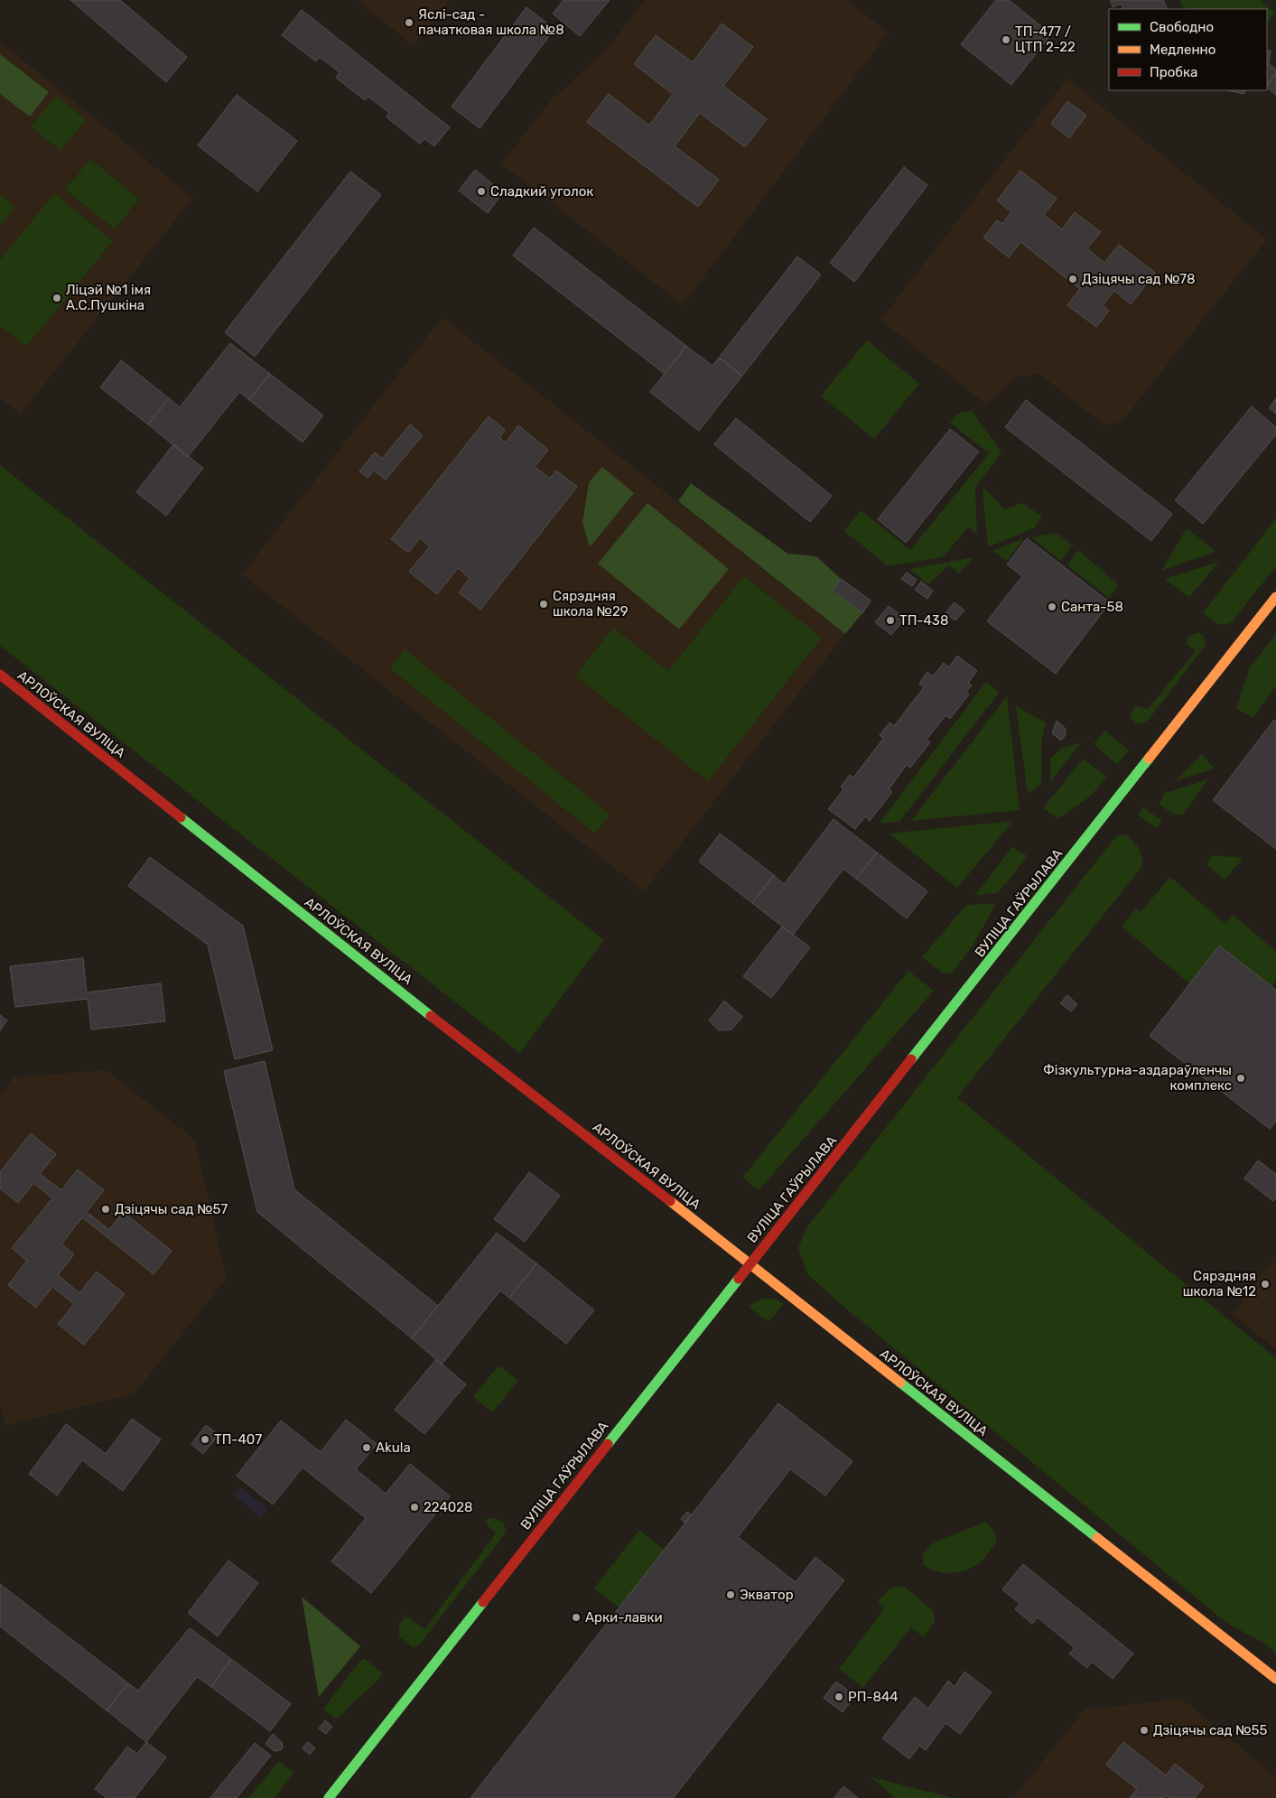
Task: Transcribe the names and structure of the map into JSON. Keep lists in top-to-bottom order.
{
  "streets": {
    "street": ["АРЛОЎСКАЯ ВУЛІЦА", "ВУЛІЦА ГАЎРЫЛАВА"]
  },
  "crossings": [
    ["АРЛОЎСКАЯ ВУЛІЦА", "ВУЛІЦА ГАЎРЫЛАВА"]
  ],
  "places": [
    "Яслі-сад - пачатковая школа №8",
    "ТП-477 / ЦТП 2-22",
    "Сладкий уголок",
    "Дзіцячы сад №78",
    "Ліцэй №1 імя А.С.Пушкіна",
    "Сярэдняя школа №29",
    "Санта-58",
    "ТП-438",
    "Фізкультурна-аздараўленчы комплекс",
    "Дзіцячы сад №57",
    "Сярэдняя школа №12",
    "ТП-407",
    "Akula",
    "224028",
    "Экватор",
    "Арки-лавки",
    "РП-844",
    "Дзіцячы сад №55"
  ],
  "legend": ["Свободно", "Медленно", "Пробка"]
}
